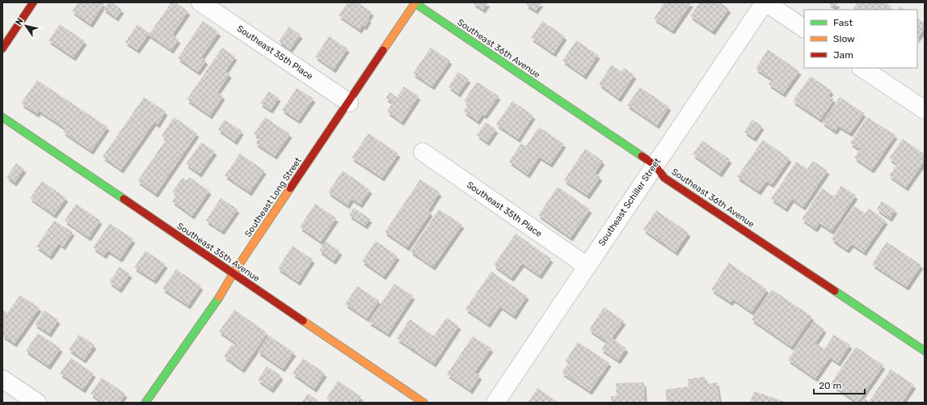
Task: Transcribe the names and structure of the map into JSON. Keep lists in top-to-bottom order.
{
  "streets": {
    "street": [
      "Southeast 36th Avenue",
      "Southeast 35th Place",
      "Southeast Long Street",
      "Southeast Schiller Street",
      "Southeast 35th Avenue"
    ]
  },
  "crossings": [
    ["Southeast 36th Avenue", "Southeast Long Street"],
    ["Southeast 36th Avenue", "Southeast Schiller Street"],
    ["Southeast 35th Place", "Southeast Long Street"],
    ["Southeast 35th Place", "Southeast Schiller Street"],
    ["Southeast Long Street", "Southeast 35th Avenue"]
  ],
  "legend": ["Fast", "Slow", "Jam"],
  "scale_bar": "20 m",
  "north": "top left"
}
